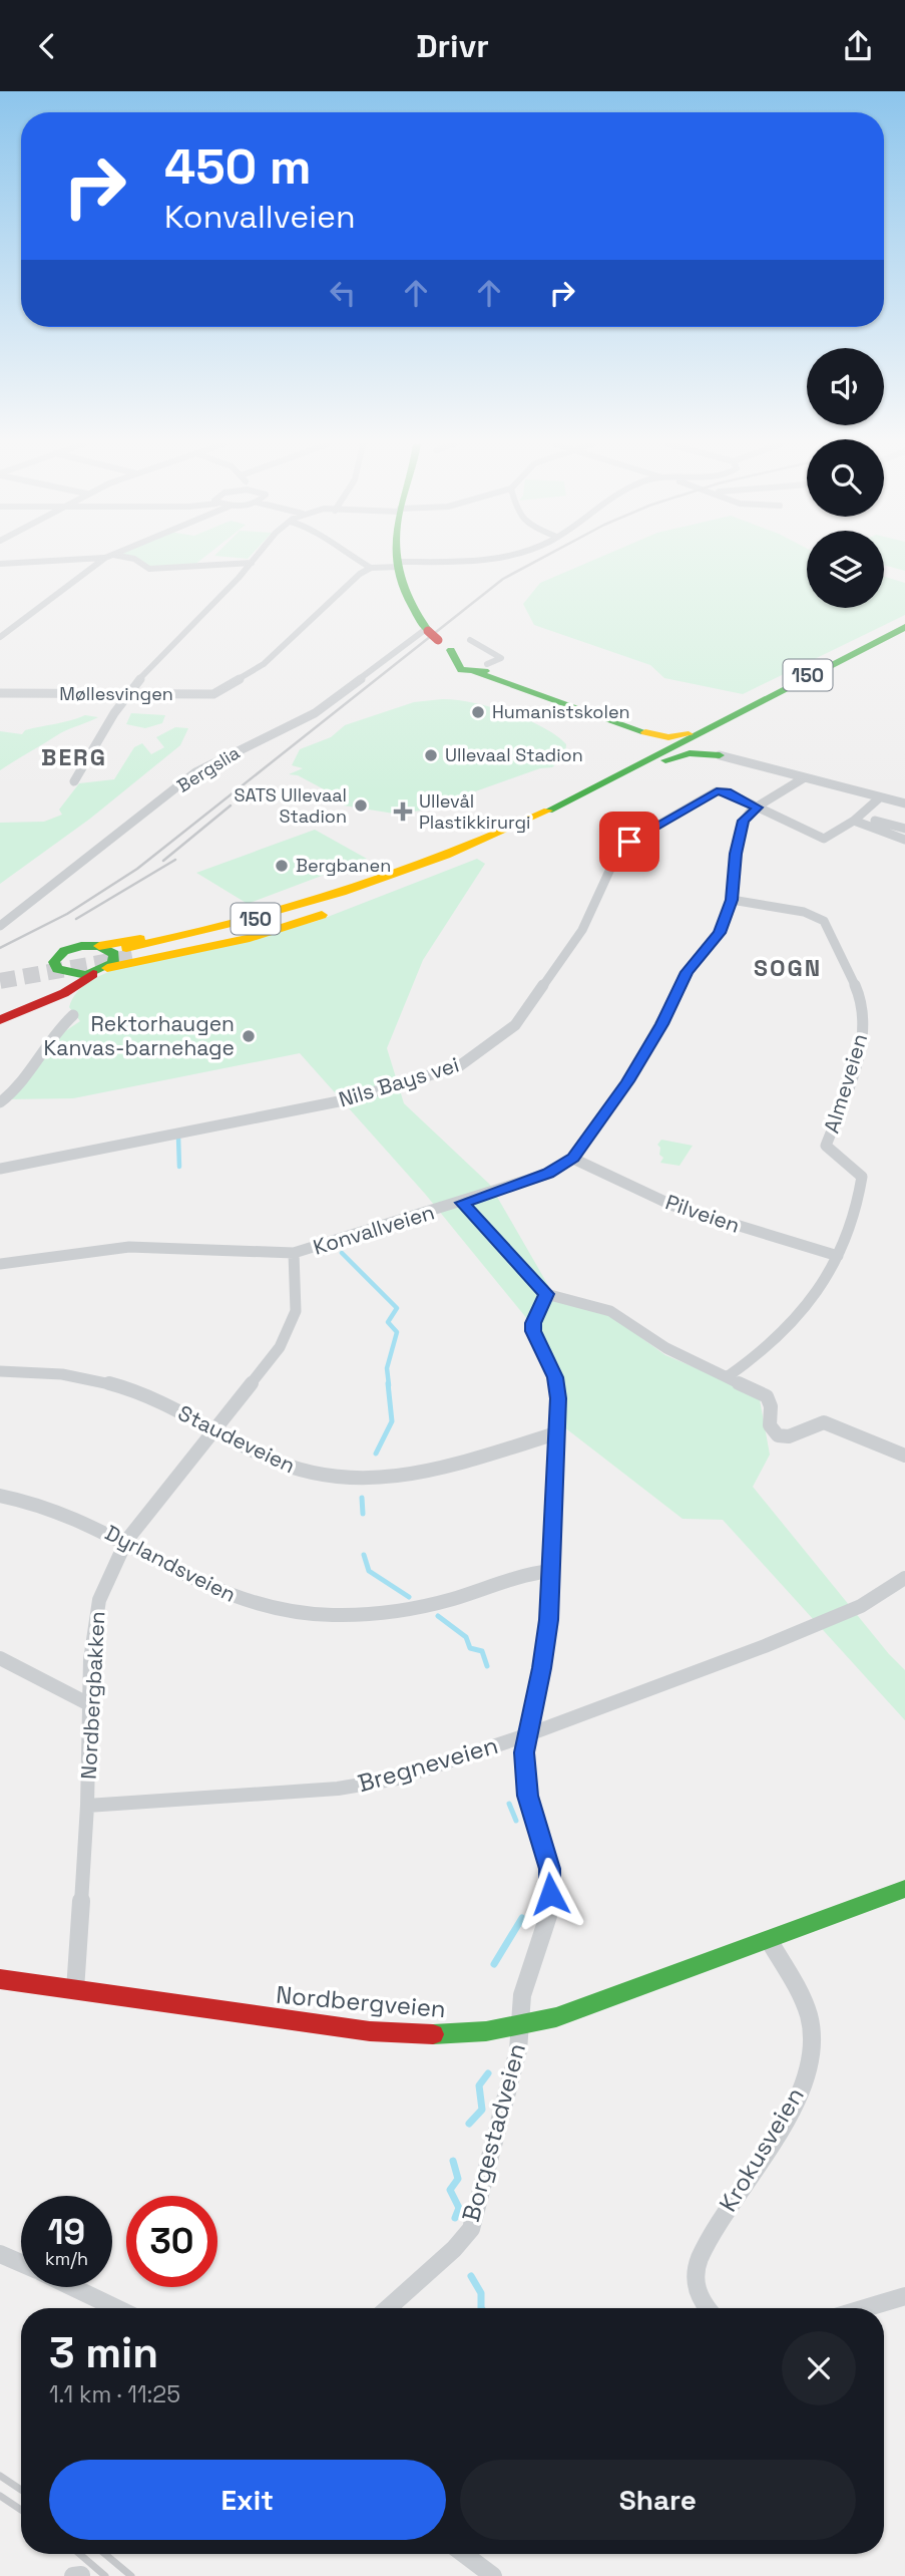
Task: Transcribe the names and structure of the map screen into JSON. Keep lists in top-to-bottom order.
{
  "streets": {
    "main road": ["150", "Nordbergveien"],
    "street": [
      "Møllesvingen",
      "Bergslia",
      "Nils Bays vei",
      "Almeveien",
      "Pilveien",
      "Konvallveien",
      "Staudeveien",
      "Dyrlandsveien",
      "Nordbergbakken",
      "Bregneveien",
      "Borgestadveien",
      "Krokusveien"
    ]
  },
  "crossings": [
    ["Nils Bays vei", "Konvallveien"],
    ["Almeveien", "Pilveien"],
    ["Almeveien", "Konvallveien"],
    ["Pilveien", "Konvallveien"],
    ["Konvallveien", "Nordbergbakken"],
    ["Staudeveien", "Nordbergbakken"],
    ["Staudeveien", "Borgestadveien"],
    ["Dyrlandsveien", "Nordbergbakken"],
    ["Dyrlandsveien", "Borgestadveien"],
    ["Nordbergbakken", "Bregneveien"],
    ["Nordbergbakken", "Nordbergveien"],
    ["Bregneveien", "Borgestadveien"],
    ["Nordbergveien", "Borgestadveien"],
    ["Nordbergveien", "Krokusveien"]
  ],
  "districts": ["BERG", "SOGN"],
  "places": {
    "other": [
      "Humanistskolen",
      "Ullevaal Stadion",
      "SATS Ullevaal Stadion",
      "Bergbanen",
      "Rektorhaugen Kanvas-barnehage"
    ],
    "health": ["Ullevål Plastikkirurgi"]
  },
  "page": {
    "header": "Drivr",
    "turn": ["450 m", "Konvallveien"],
    "speed": "19 km/h",
    "limit": "30",
    "heading": ["3 min", "1.1 km · 11:25"],
    "buttons": ["Exit", "Share"]
  }
}
